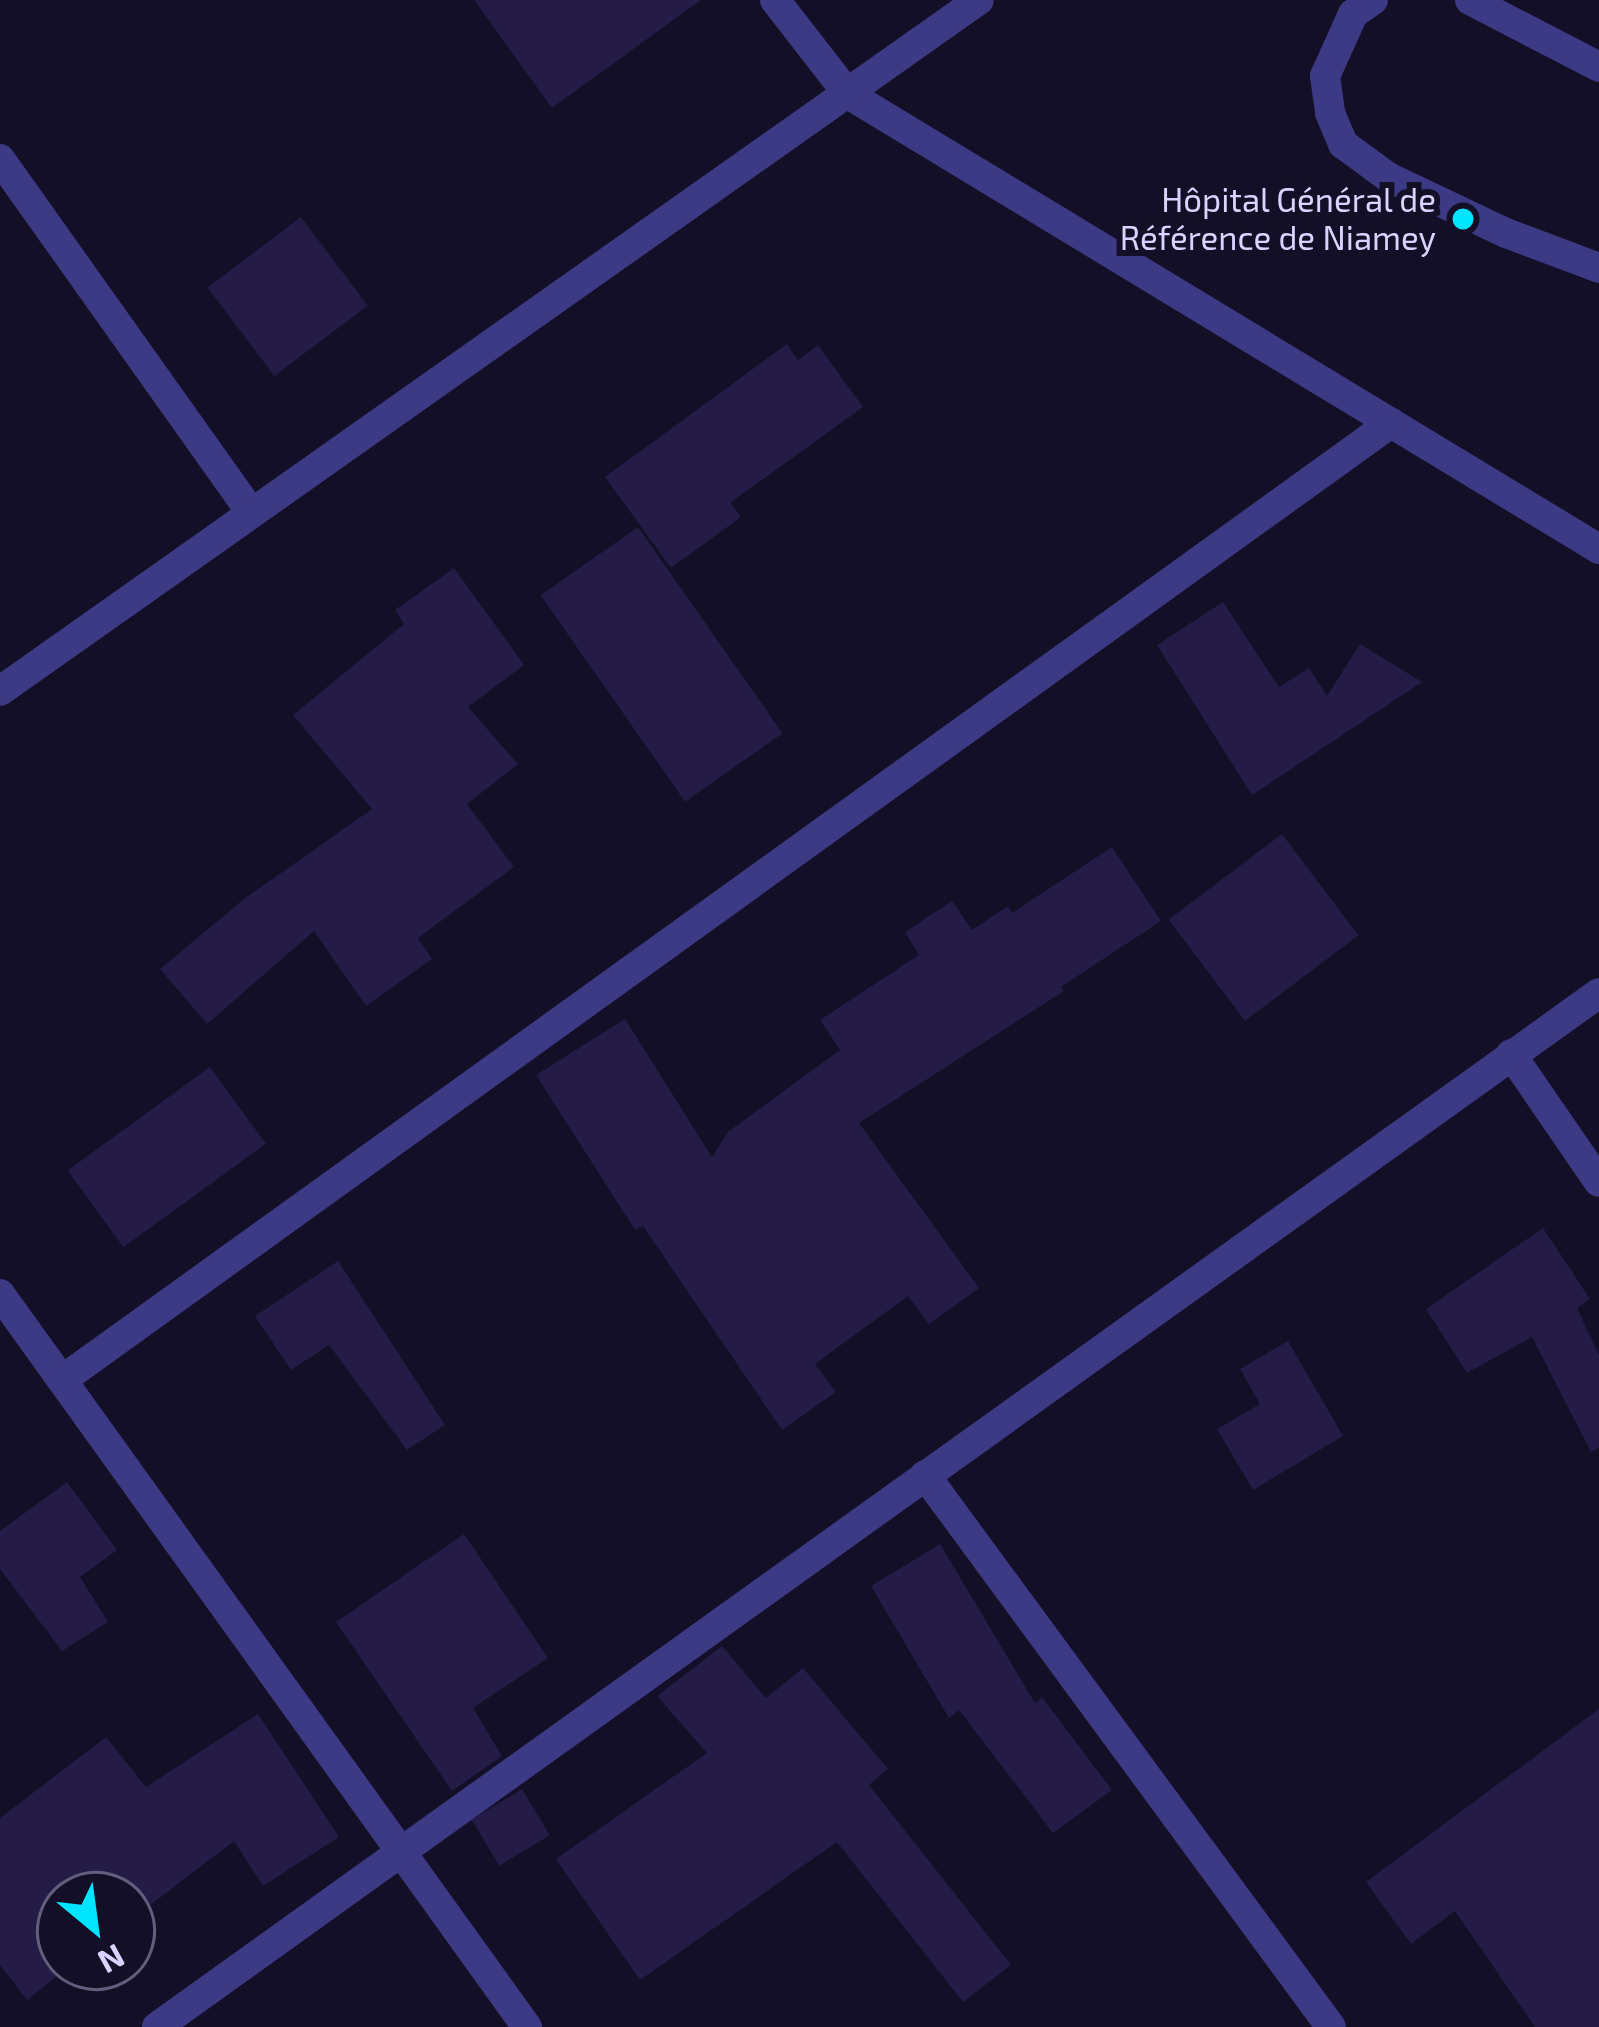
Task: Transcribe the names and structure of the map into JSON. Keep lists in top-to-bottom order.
{
  "places": ["Hôpital Général de Référence de Niamey"],
  "north": "bottom right"
}
